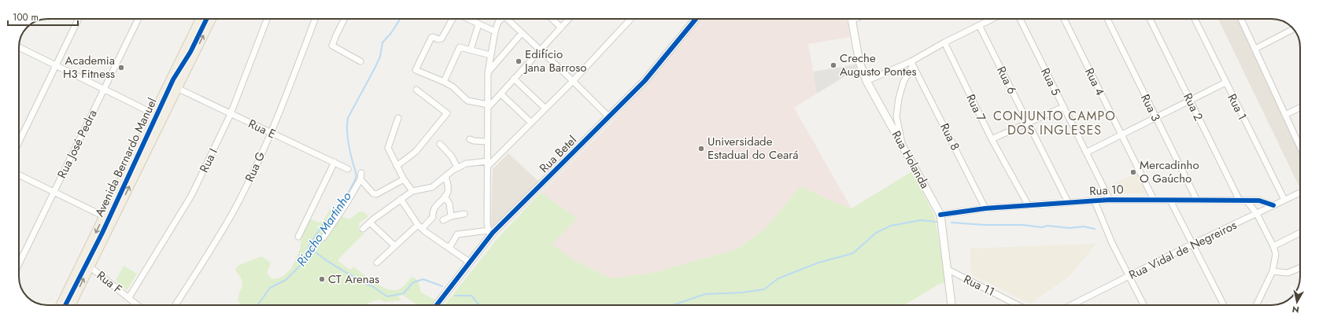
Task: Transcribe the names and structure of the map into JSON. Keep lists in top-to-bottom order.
{
  "streets": {
    "main road": ["Avenida Bernardo Manuel"],
    "street": [
      "Rua 6",
      "Rua 5",
      "Rua 4",
      "Rua 2",
      "Rua 1",
      "Rua 7",
      "Rua 3",
      "Rua E",
      "Rua 8",
      "Rua José Pedra",
      "Rua Betel",
      "Rua Holanda",
      "Rua I",
      "Rua G",
      "Rua 10",
      "Rua Vidal de Negreiros",
      "Rua F",
      "Rua 11"
    ]
  },
  "crossings": [
    ["Rua 6", "Rua 10"],
    ["Rua 5", "Rua 10"],
    ["Rua 4", "Rua 10"],
    ["Rua 2", "Rua 10"],
    ["Rua 1", "Rua Vidal de Negreiros"],
    ["Rua 7", "Rua 10"],
    ["Rua 3", "Rua 10"],
    ["Rua E", "Avenida Bernardo Manuel"],
    ["Rua E", "Rua I"],
    ["Rua E", "Rua G"],
    ["Rua 8", "Rua 10"],
    ["Avenida Bernardo Manuel", "Rua F"],
    ["Rua Holanda", "Rua 10"],
    ["Rua Holanda", "Rua 11"],
    ["Rua I", "Rua F"],
    ["Rua 10", "Rua Vidal de Negreiros"]
  ],
  "districts": ["CONJUNTO CAMPO DOS INGLESES"],
  "water": ["Riacho Martinho"],
  "places": [
    "Edifício Jana Barroso",
    "Creche Augusto Pontes",
    "Academia H3 Fitness",
    "Universidade Estadual do Ceará",
    "Mercadinho O Gaúcho",
    "CT Arenas"
  ],
  "scale_bar": "100 m",
  "north": "bottom"
}
